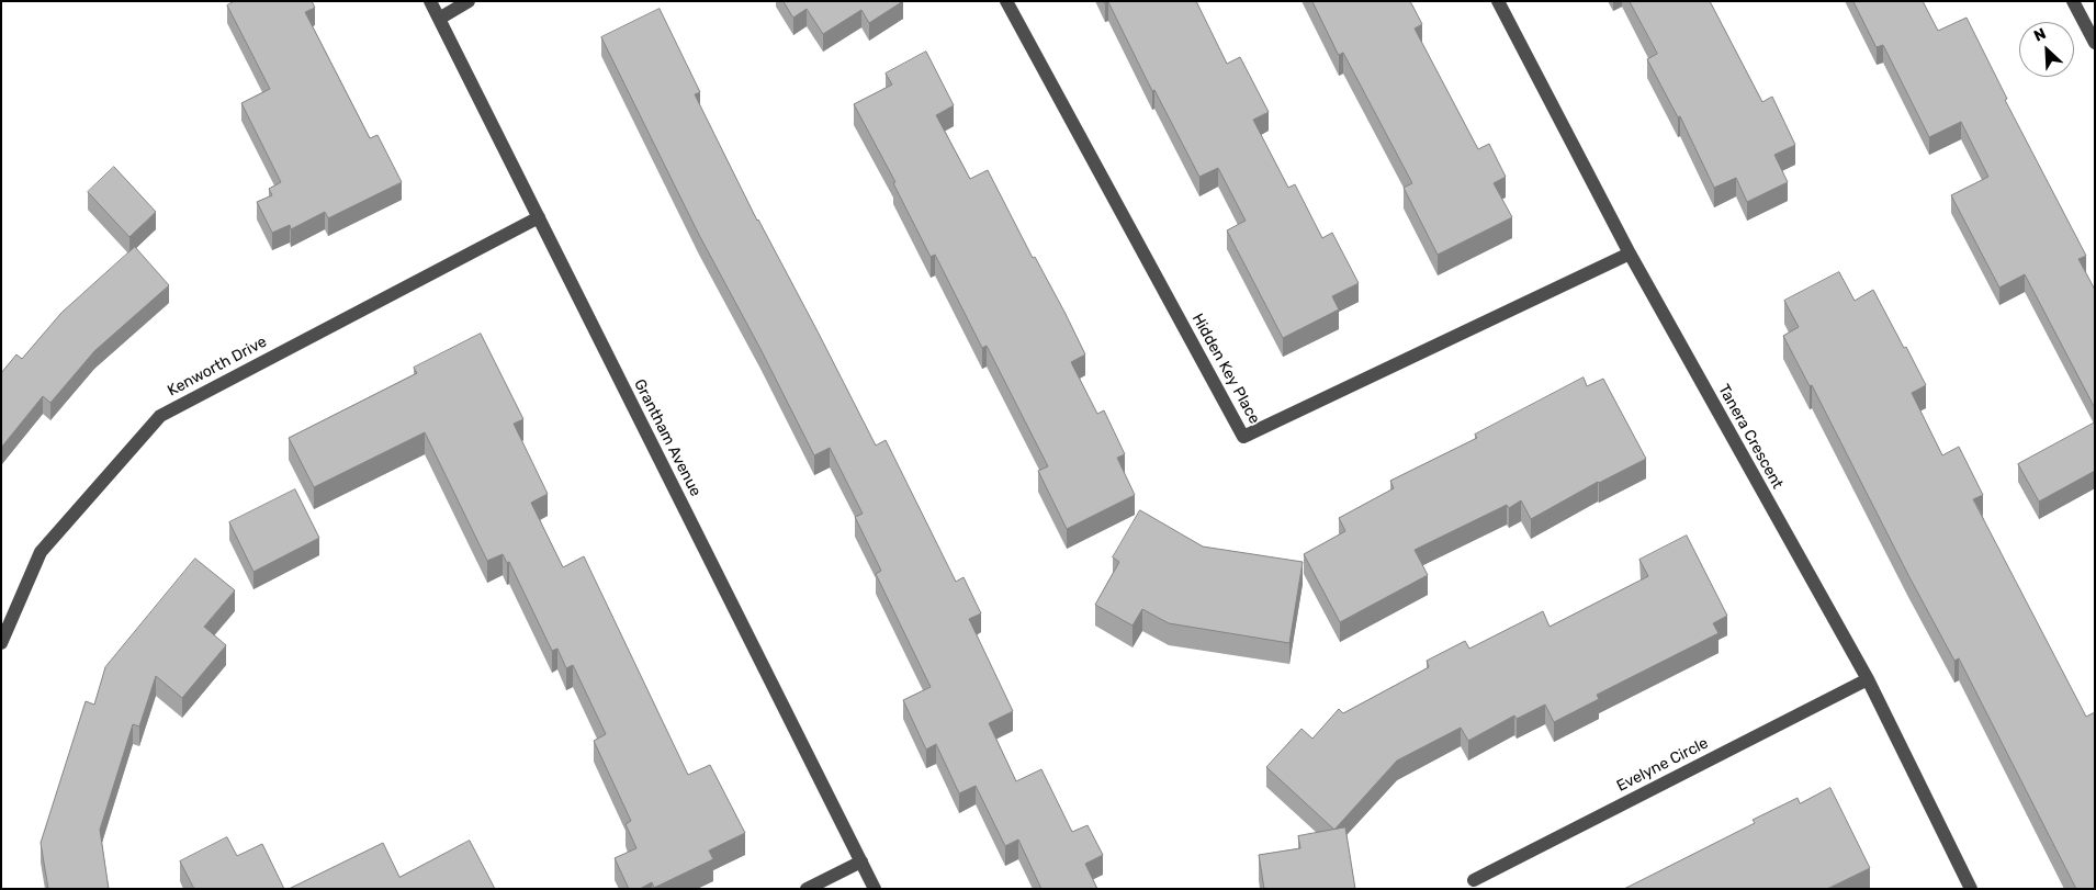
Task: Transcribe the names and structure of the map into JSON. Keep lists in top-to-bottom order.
{
  "streets": {
    "street": [
      "Kenworth Drive",
      "Hidden Key Place",
      "Tanera Crescent",
      "Grantham Avenue",
      "Evelyne Circle"
    ]
  },
  "crossings": [
    ["Kenworth Drive", "Grantham Avenue"],
    ["Hidden Key Place", "Tanera Crescent"],
    ["Tanera Crescent", "Evelyne Circle"]
  ],
  "north": "top left"
}
